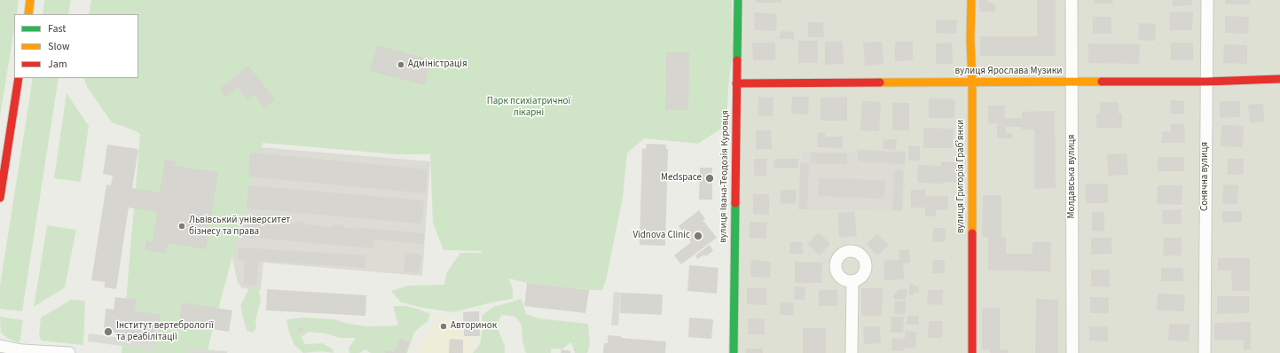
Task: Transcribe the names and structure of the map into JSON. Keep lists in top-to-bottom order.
{
  "streets": {
    "street": [
      "вулиця Ярослава Музики",
      "вулиця Івана-Теодозія Куровця",
      "вулиця Григорія Грабʼянки",
      "Молдавська вулиця",
      "Сонячна вулиця"
    ]
  },
  "crossings": [
    ["вулиця Ярослава Музики", "вулиця Івана-Теодозія Куровця"],
    ["вулиця Ярослава Музики", "вулиця Григорія Грабʼянки"],
    ["вулиця Ярослава Музики", "Молдавська вулиця"],
    ["вулиця Ярослава Музики", "Сонячна вулиця"]
  ],
  "parks": ["Парк психіатричної лікарні"],
  "places": [
    "Адміністрація",
    "Medspace",
    "Львівський університет бізнесу та права",
    "Vidnova Clinic",
    "Авторинок",
    "Інститут вертебрології та реабілітації"
  ],
  "legend": ["Fast", "Slow", "Jam"]
}
